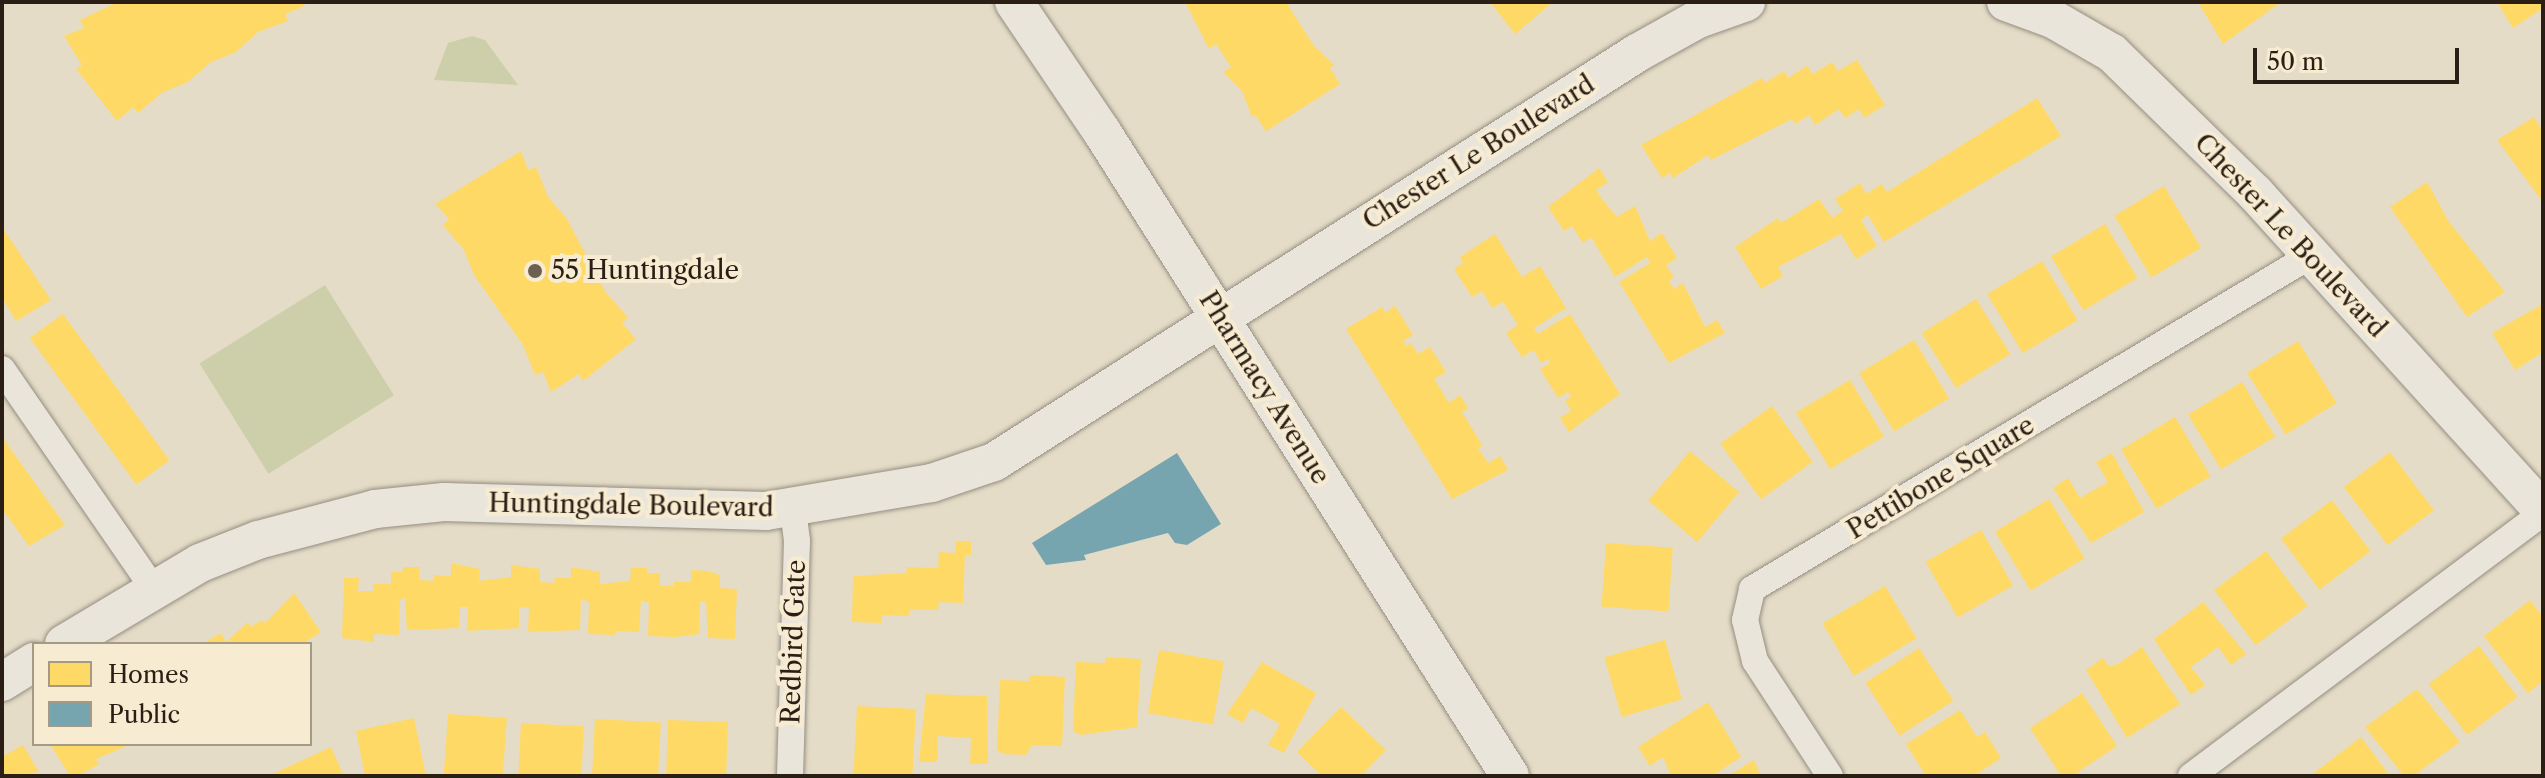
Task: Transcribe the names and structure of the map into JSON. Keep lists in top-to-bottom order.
{
  "streets": {
    "street": [
      "Chester Le Boulevard",
      "Pharmacy Avenue",
      "Pettibone Square",
      "Huntingdale Boulevard",
      "Redbird Gate"
    ]
  },
  "crossings": [
    ["Chester Le Boulevard", "Pharmacy Avenue"],
    ["Chester Le Boulevard", "Pettibone Square"],
    ["Chester Le Boulevard", "Huntingdale Boulevard"],
    ["Pharmacy Avenue", "Huntingdale Boulevard"],
    ["Huntingdale Boulevard", "Redbird Gate"]
  ],
  "places": ["55 Huntingdale"],
  "legend": ["Homes", "Public"],
  "scale_bar": "50 m"
}
